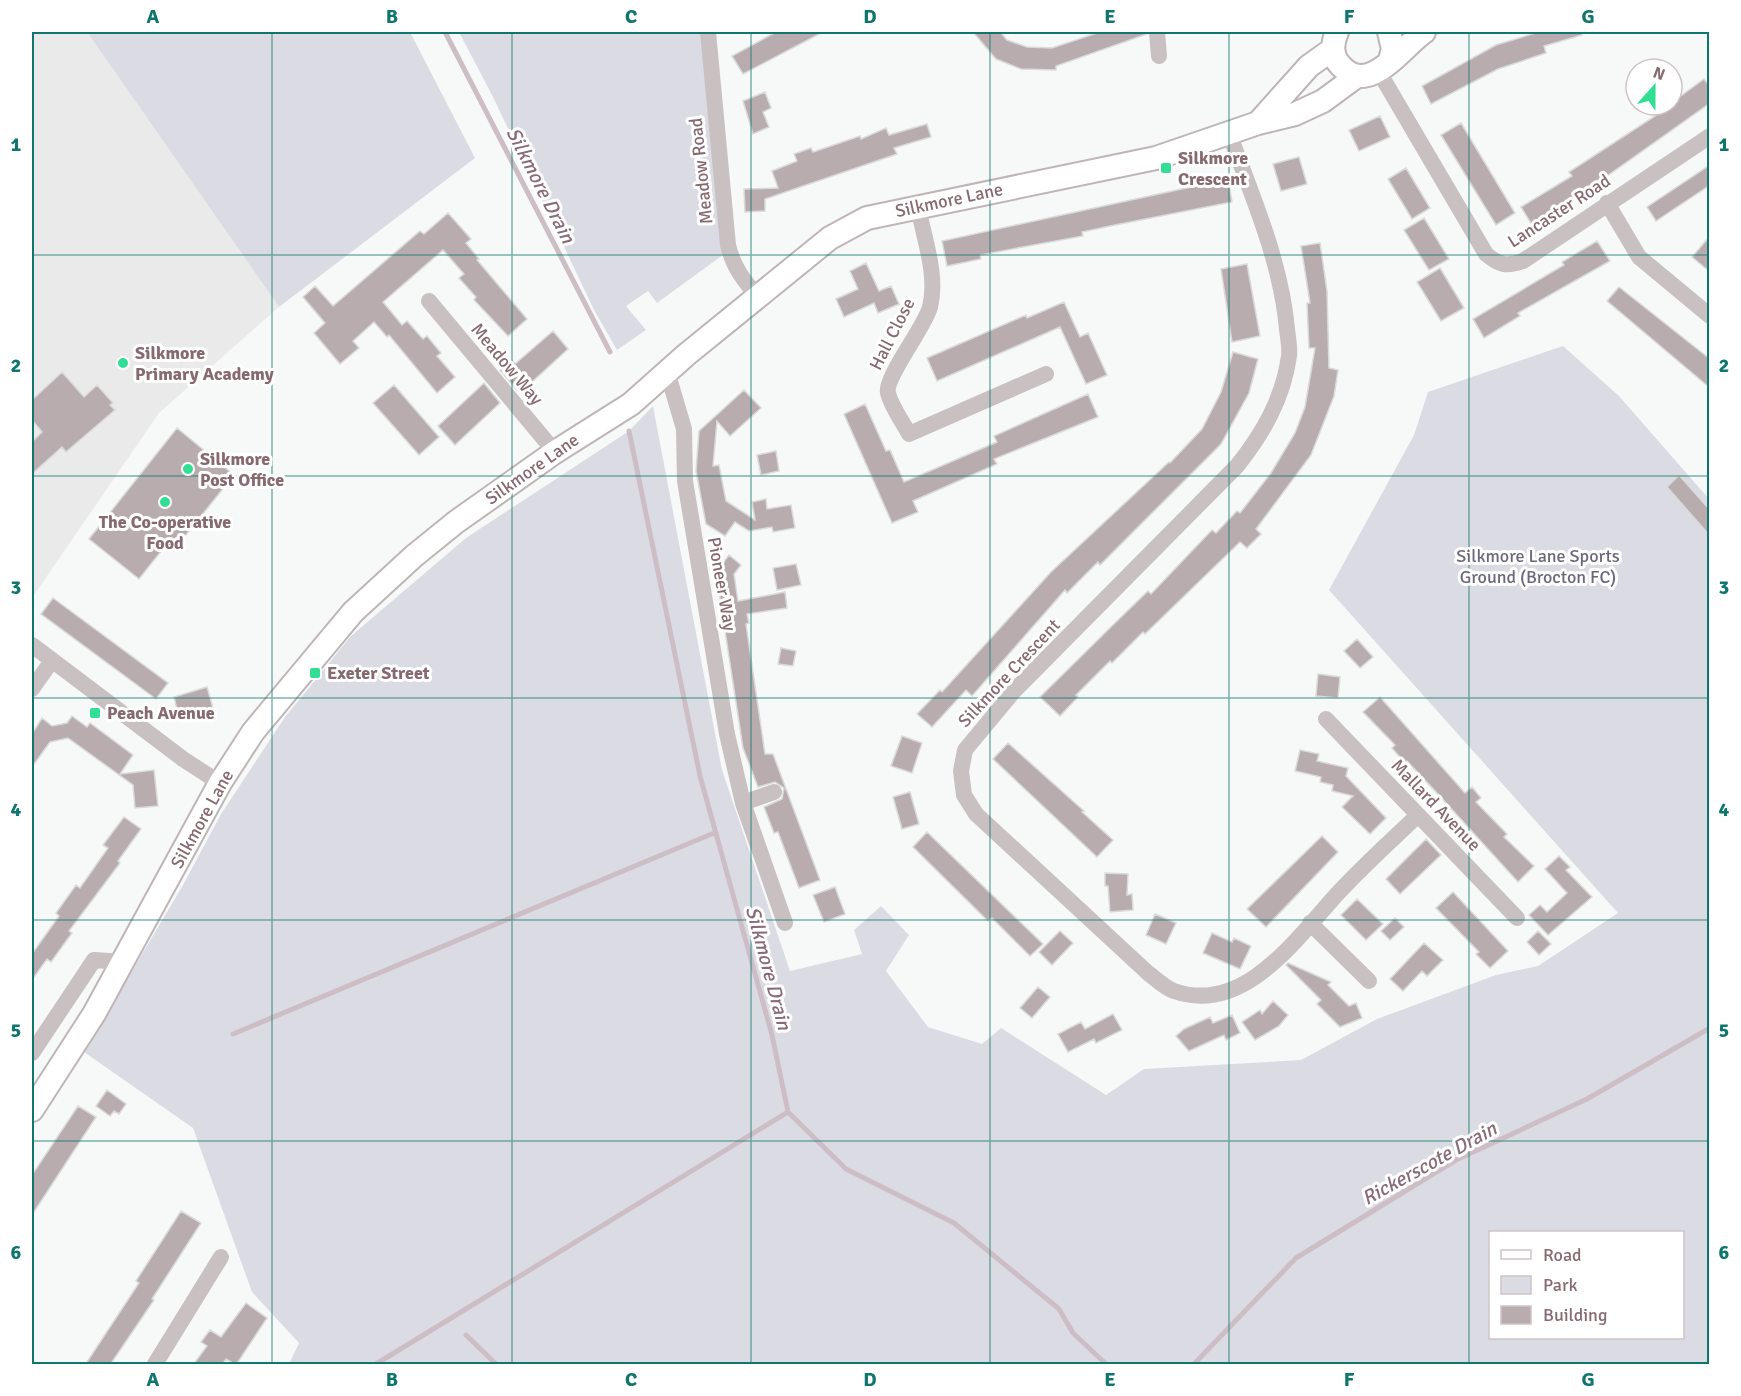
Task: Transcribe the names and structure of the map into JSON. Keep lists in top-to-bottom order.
{
  "streets": {
    "street": [
      "Meadow Road",
      "Silkmore Lane",
      "Lancaster Road",
      "Hall Close",
      "Meadow Way",
      "Pioneer Way",
      "Silkmore Crescent",
      "Mallard Avenue"
    ]
  },
  "crossings": [
    ["Meadow Road", "Silkmore Lane"],
    ["Silkmore Lane", "Lancaster Road"],
    ["Silkmore Lane", "Hall Close"],
    ["Silkmore Lane", "Meadow Way"],
    ["Silkmore Lane", "Pioneer Way"],
    ["Silkmore Lane", "Silkmore Crescent"],
    ["Silkmore Crescent", "Mallard Avenue"]
  ],
  "water": ["Silkmore Drain", "Rickerscote Drain"],
  "parks": ["Silkmore Lane Sports Ground (Brocton FC)"],
  "places": {
    "transit": ["Silkmore Crescent", "Exeter Street", "Peach Avenue"],
    "other": ["Silkmore Primary Academy", "Silkmore Post Office", "The Co-operative Food"]
  },
  "legend": ["Road", "Park", "Building"],
  "north": "top",
  "grid": {
    "columns": [
      "A",
      "B",
      "C",
      "D",
      "E",
      "F",
      "G"
    ],
    "rows": [
      "1",
      "2",
      "3",
      "4",
      "5",
      "6"
    ]
  }
}
